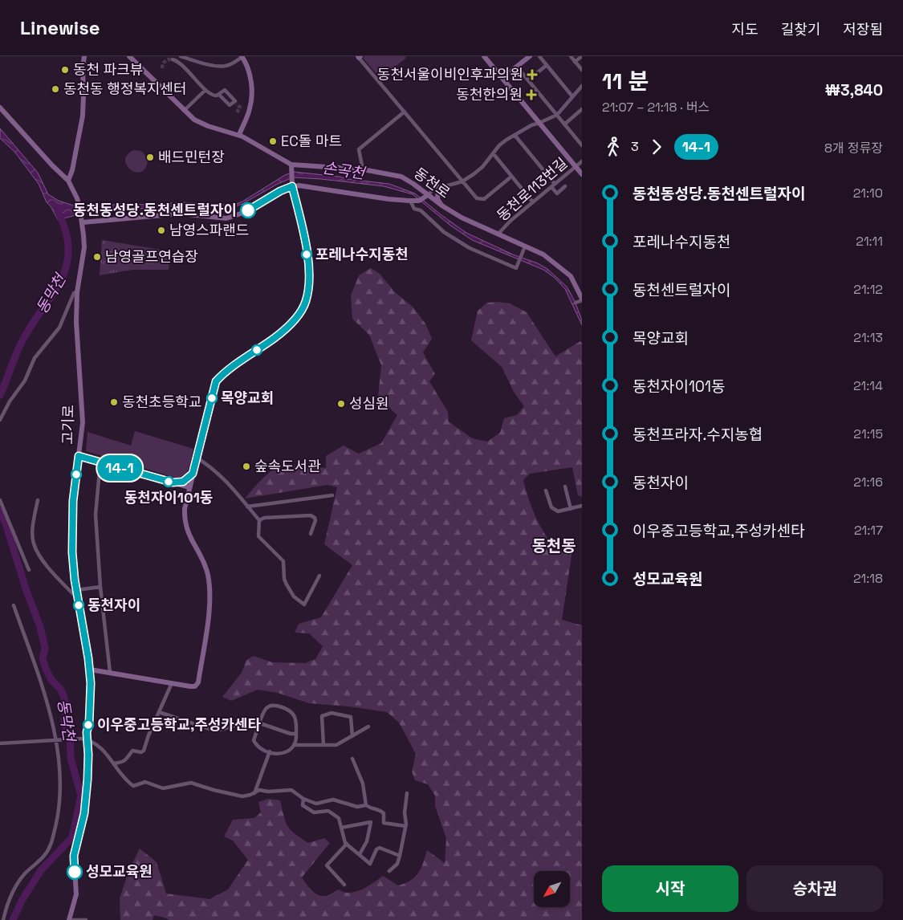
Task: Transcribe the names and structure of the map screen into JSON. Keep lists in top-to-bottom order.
{
  "streets": {
    "street": ["동천로", "동천로113번길", "고기로"]
  },
  "crossings": [
    ["동천로", "동천로113번길"]
  ],
  "districts": ["동천동"],
  "water": ["손곡천", "동막천"],
  "places": {
    "other": [
      "동천 파크뷰",
      "동천동 행정복지센터",
      "EC돌 마트",
      "배드민턴장",
      "동천동성당.동천센트럴자이",
      "남영스파랜드",
      "포레나수지동천",
      "남영골프연습장",
      "목양교회",
      "동천초등학교",
      "성심원",
      "숲속도서관",
      "동천자이101동",
      "동천자이",
      "이우중고등학교,주성카센타",
      "성모교육원"
    ],
    "health": ["동천서울이비인후과의원", "동천한의원"]
  },
  "lines": ["bus line 14-1"],
  "north": "bottom left",
  "page": {
    "header": "Linewise",
    "nav": ["지도", "길찾기", "저장됨"],
    "on_map": "14-1",
    "heading": ["11 분", "21:07 – 21:18 · 버스", "₩3,840"],
    "legs": ["3", "14-1", "8개 정류장"],
    "list": [
      {
        "name": "동천동성당.동천센트럴자이",
        "value": "21:10"
      },
      {
        "name": "포레나수지동천",
        "value": "21:11"
      },
      {
        "name": "동천센트럴자이",
        "value": "21:12"
      },
      {
        "name": "목양교회",
        "value": "21:13"
      },
      {
        "name": "동천자이101동",
        "value": "21:14"
      },
      {
        "name": "동천프라자.수지농협",
        "value": "21:15"
      },
      {
        "name": "동천자이",
        "value": "21:16"
      },
      {
        "name": "이우중고등학교,주성카센타",
        "value": "21:17"
      },
      {
        "name": "성모교육원",
        "value": "21:18"
      }
    ],
    "buttons": ["시작", "승차권"]
  }
}
